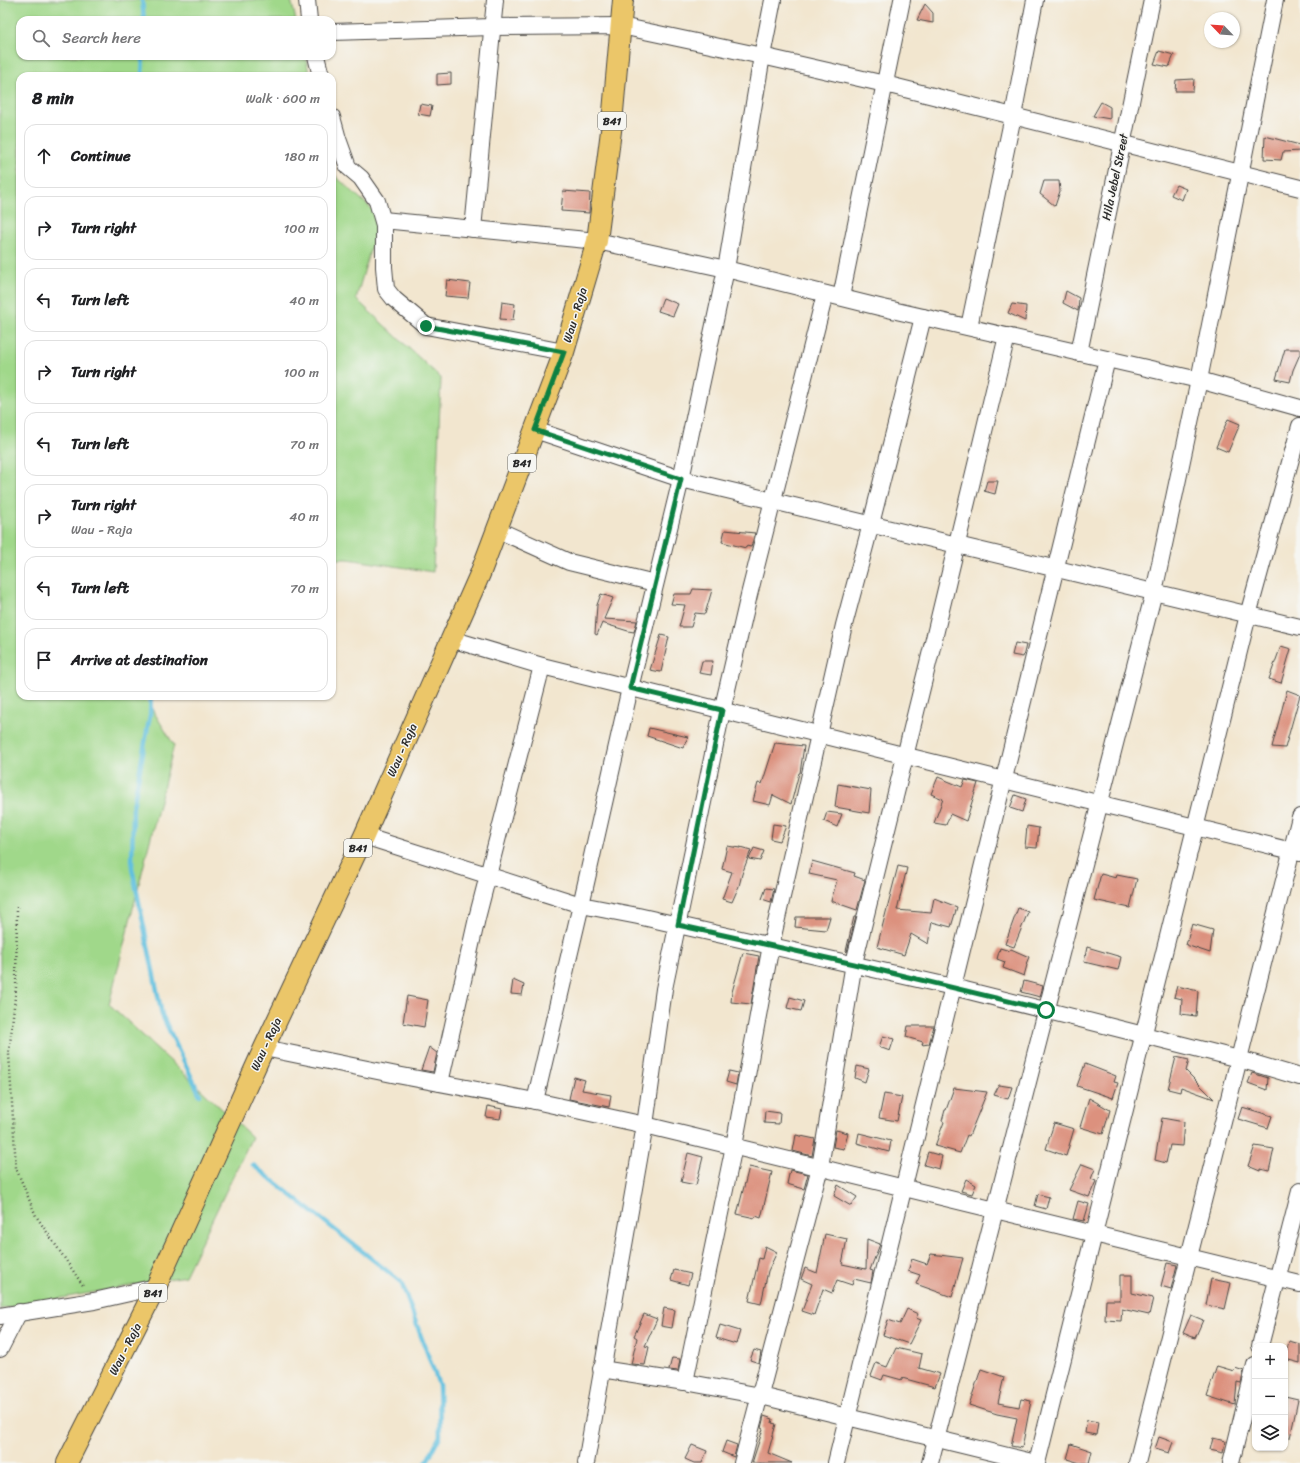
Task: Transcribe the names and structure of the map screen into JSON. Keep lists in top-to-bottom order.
{
  "streets": {
    "main road": ["B41", "Wau - Raja"],
    "street": ["Hila Jebel Street"]
  },
  "north": "top left",
  "page": {
    "search": "Search here",
    "heading": ["8 min", "Walk · 600 m"],
    "list": [
      ["Continue", "180 m"],
      ["Turn right", "100 m"],
      ["Turn left", "40 m"],
      ["Turn right", "100 m"],
      ["Turn left", "70 m"],
      ["Turn right", "Wau - Raja", "40 m"],
      ["Turn left", "70 m"],
      "Arrive at destination"
    ],
    "map_buttons": ["+", "−"]
  }
}
